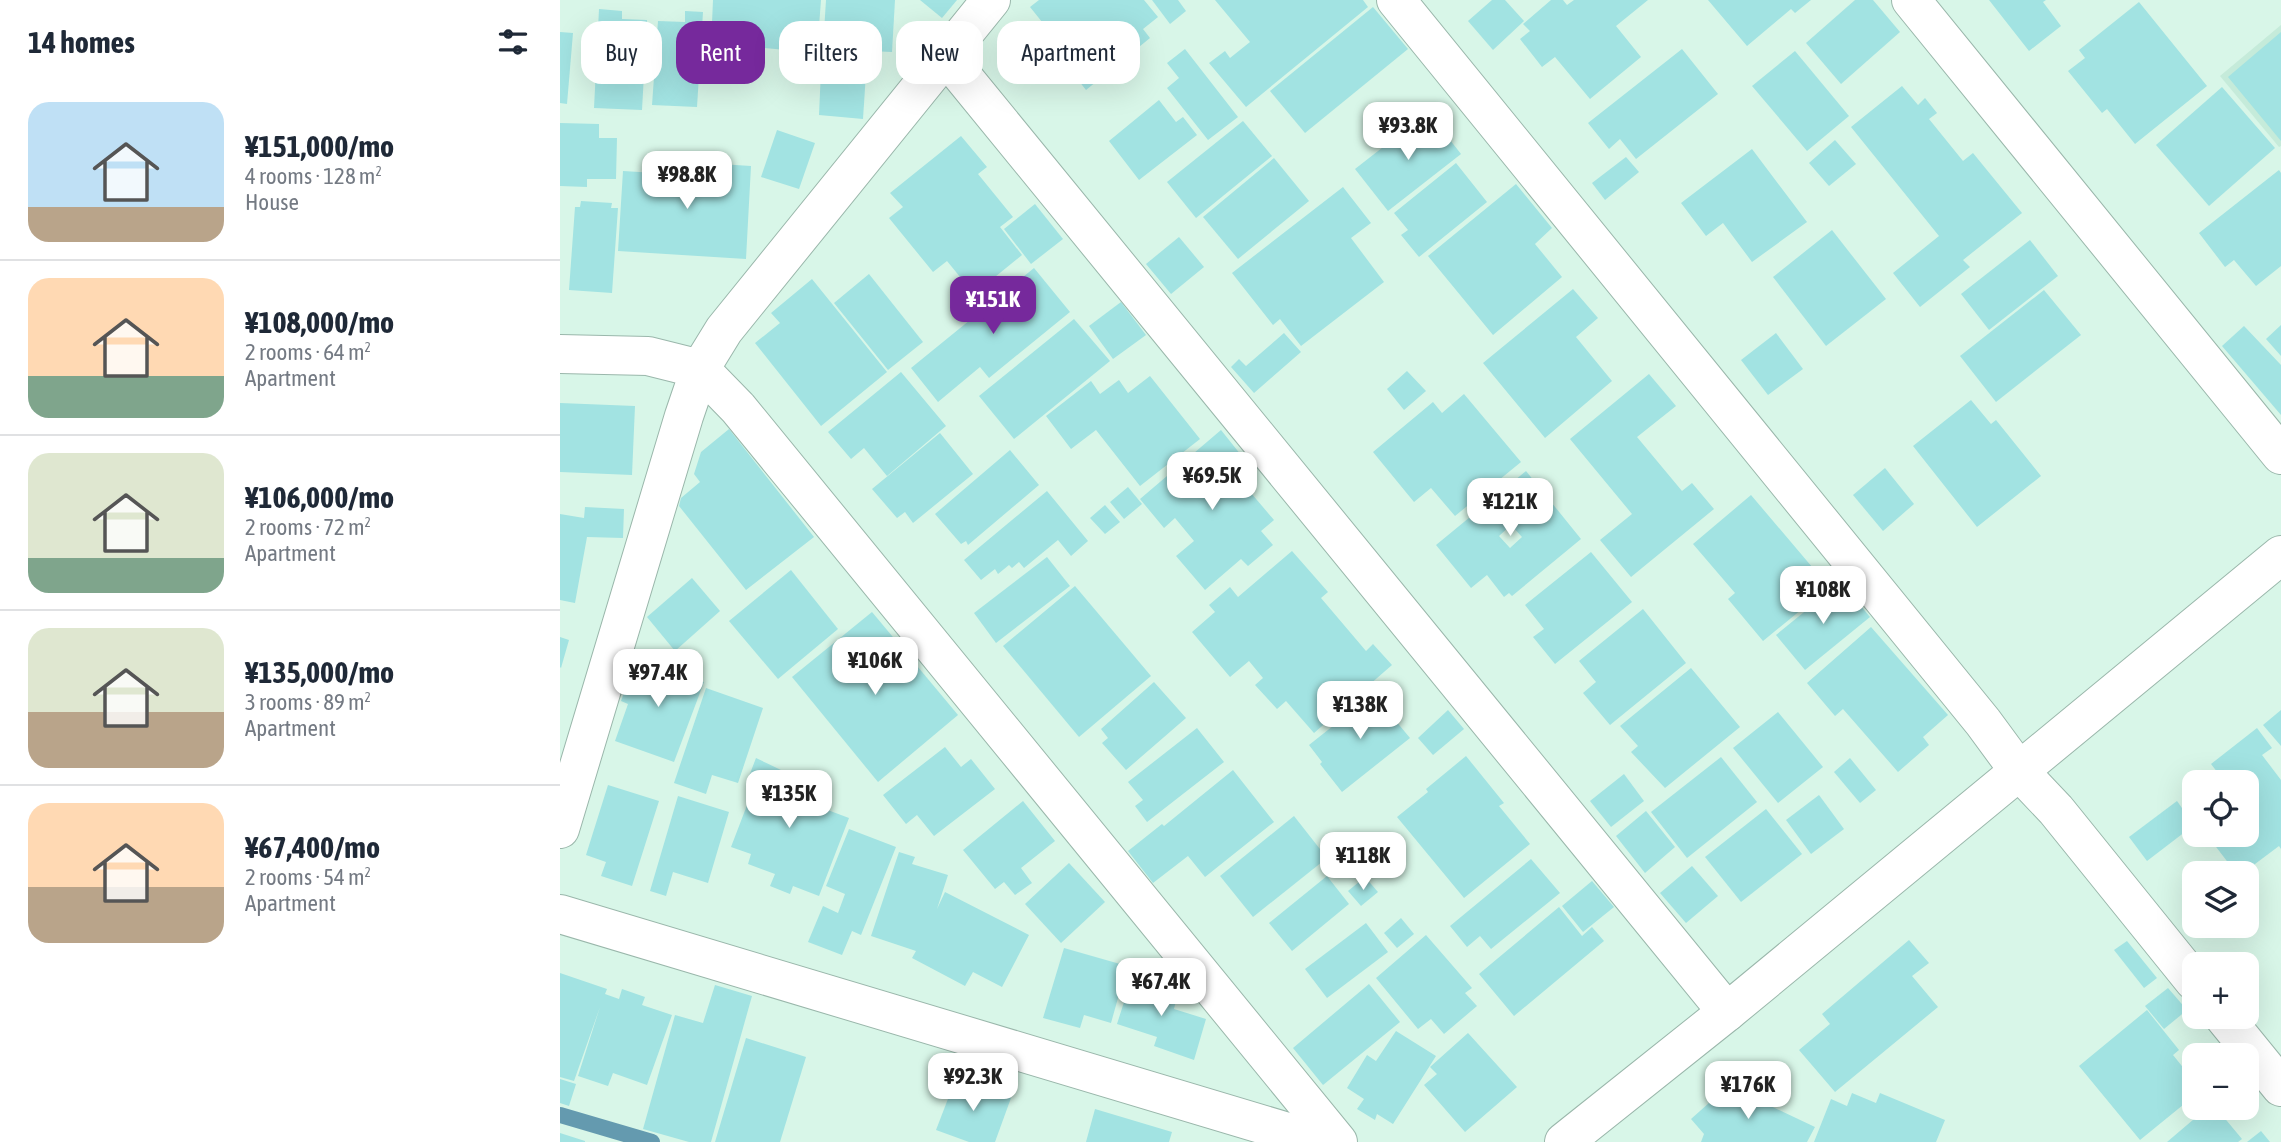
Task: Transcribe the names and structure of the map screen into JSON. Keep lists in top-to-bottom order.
{
  "page": {
    "heading": "14 homes",
    "chip": [
      "Buy",
      "Rent",
      "Filters",
      "New",
      "Apartment"
    ],
    "list": [
      {
        "name": "¥151,000/mo",
        "note": "4 rooms · 128 m² · House"
      },
      {
        "name": "¥108,000/mo",
        "note": "2 rooms · 64 m² · Apartment"
      },
      {
        "name": "¥106,000/mo",
        "note": "2 rooms · 72 m² · Apartment"
      },
      {
        "name": "¥135,000/mo",
        "note": "3 rooms · 89 m² · Apartment"
      },
      {
        "name": "¥67,400/mo",
        "note": "2 rooms · 54 m² · Apartment"
      }
    ],
    "price": [
      "¥93.8K",
      "¥98.8K",
      "¥151K",
      "¥69.5K",
      "¥121K",
      "¥108K",
      "¥106K",
      "¥97.4K",
      "¥138K",
      "¥135K",
      "¥118K",
      "¥67.4K",
      "¥92.3K",
      "¥176K"
    ],
    "map_buttons": ["+", "−"]
  }
}
